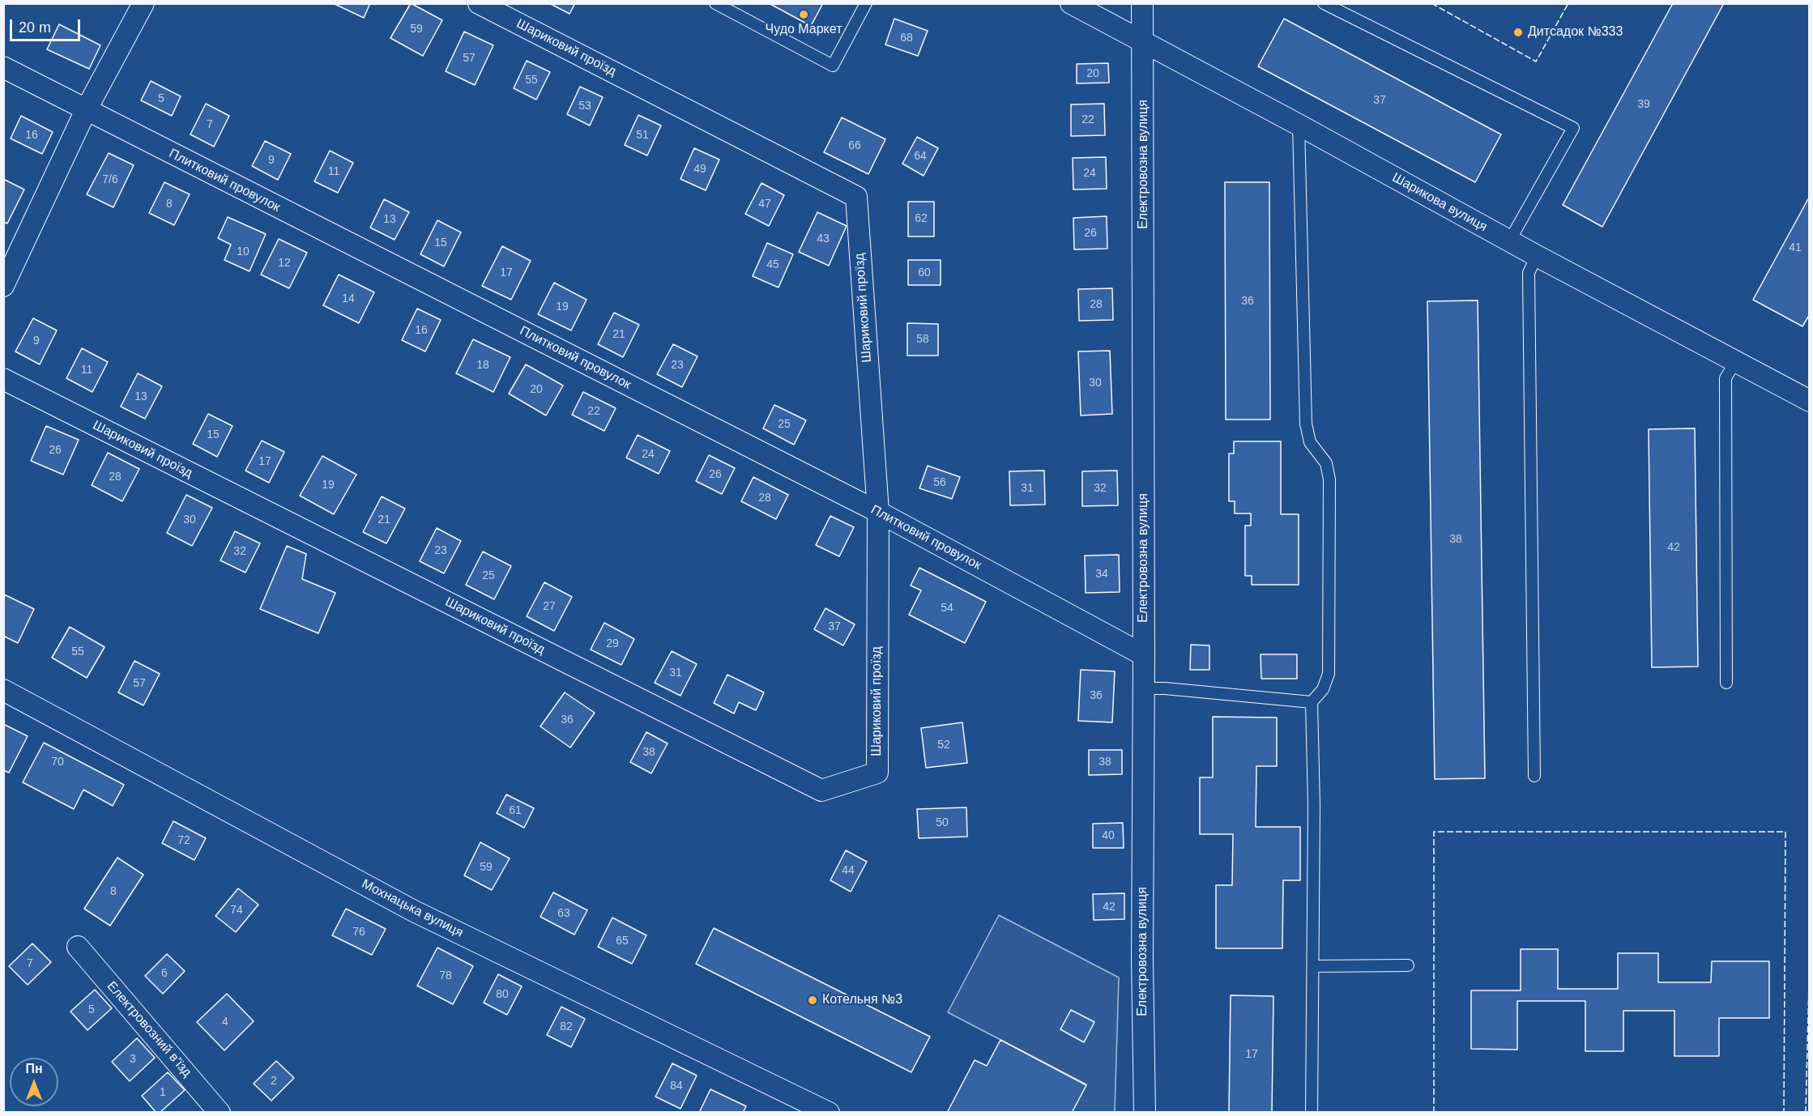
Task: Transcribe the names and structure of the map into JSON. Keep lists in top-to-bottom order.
{
  "streets": {
    "street": [
      "Шариковий проїзд",
      "Електровозна вулиця",
      "Плитковий провулок",
      "Шарикова вулиця",
      "Мохнацька вулиця",
      "Електровозний в’їзд"
    ]
  },
  "crossings": [
    ["Шариковий проїзд", "Плитковий провулок"],
    ["Електровозна вулиця", "Плитковий провулок"],
    ["Електровозна вулиця", "Шарикова вулиця"]
  ],
  "places": ["Чудо Маркет", "Дитсадок №333", "Котельня №3"],
  "house_numbers": [
    "59",
    "68",
    "57",
    "20",
    "55",
    "5",
    "37",
    "39",
    "53",
    "22",
    "7",
    "16",
    "51",
    "66",
    "64",
    "9",
    "49",
    "11",
    "24",
    "7/6",
    "8",
    "47",
    "62",
    "13",
    "26",
    "43",
    "15",
    "41",
    "10",
    "12",
    "45",
    "17",
    "60",
    "14",
    "36",
    "28",
    "19",
    "16",
    "21",
    "58",
    "9",
    "18",
    "23",
    "11",
    "30",
    "20",
    "13",
    "22",
    "25",
    "15",
    "26",
    "24",
    "17",
    "26",
    "28",
    "56",
    "19",
    "31",
    "32",
    "28",
    "30",
    "21",
    "38",
    "42",
    "23",
    "32",
    "34",
    "25",
    "27",
    "54",
    "37",
    "29",
    "55",
    "31",
    "57",
    "36",
    "36",
    "52",
    "38",
    "70",
    "38",
    "61",
    "50",
    "40",
    "72",
    "59",
    "44",
    "8",
    "42",
    "74",
    "63",
    "76",
    "65",
    "7",
    "6",
    "78",
    "80",
    "5",
    "4",
    "82",
    "17",
    "3",
    "2",
    "84",
    "1"
  ],
  "scale_bar": "20 m",
  "north": "top"
}
